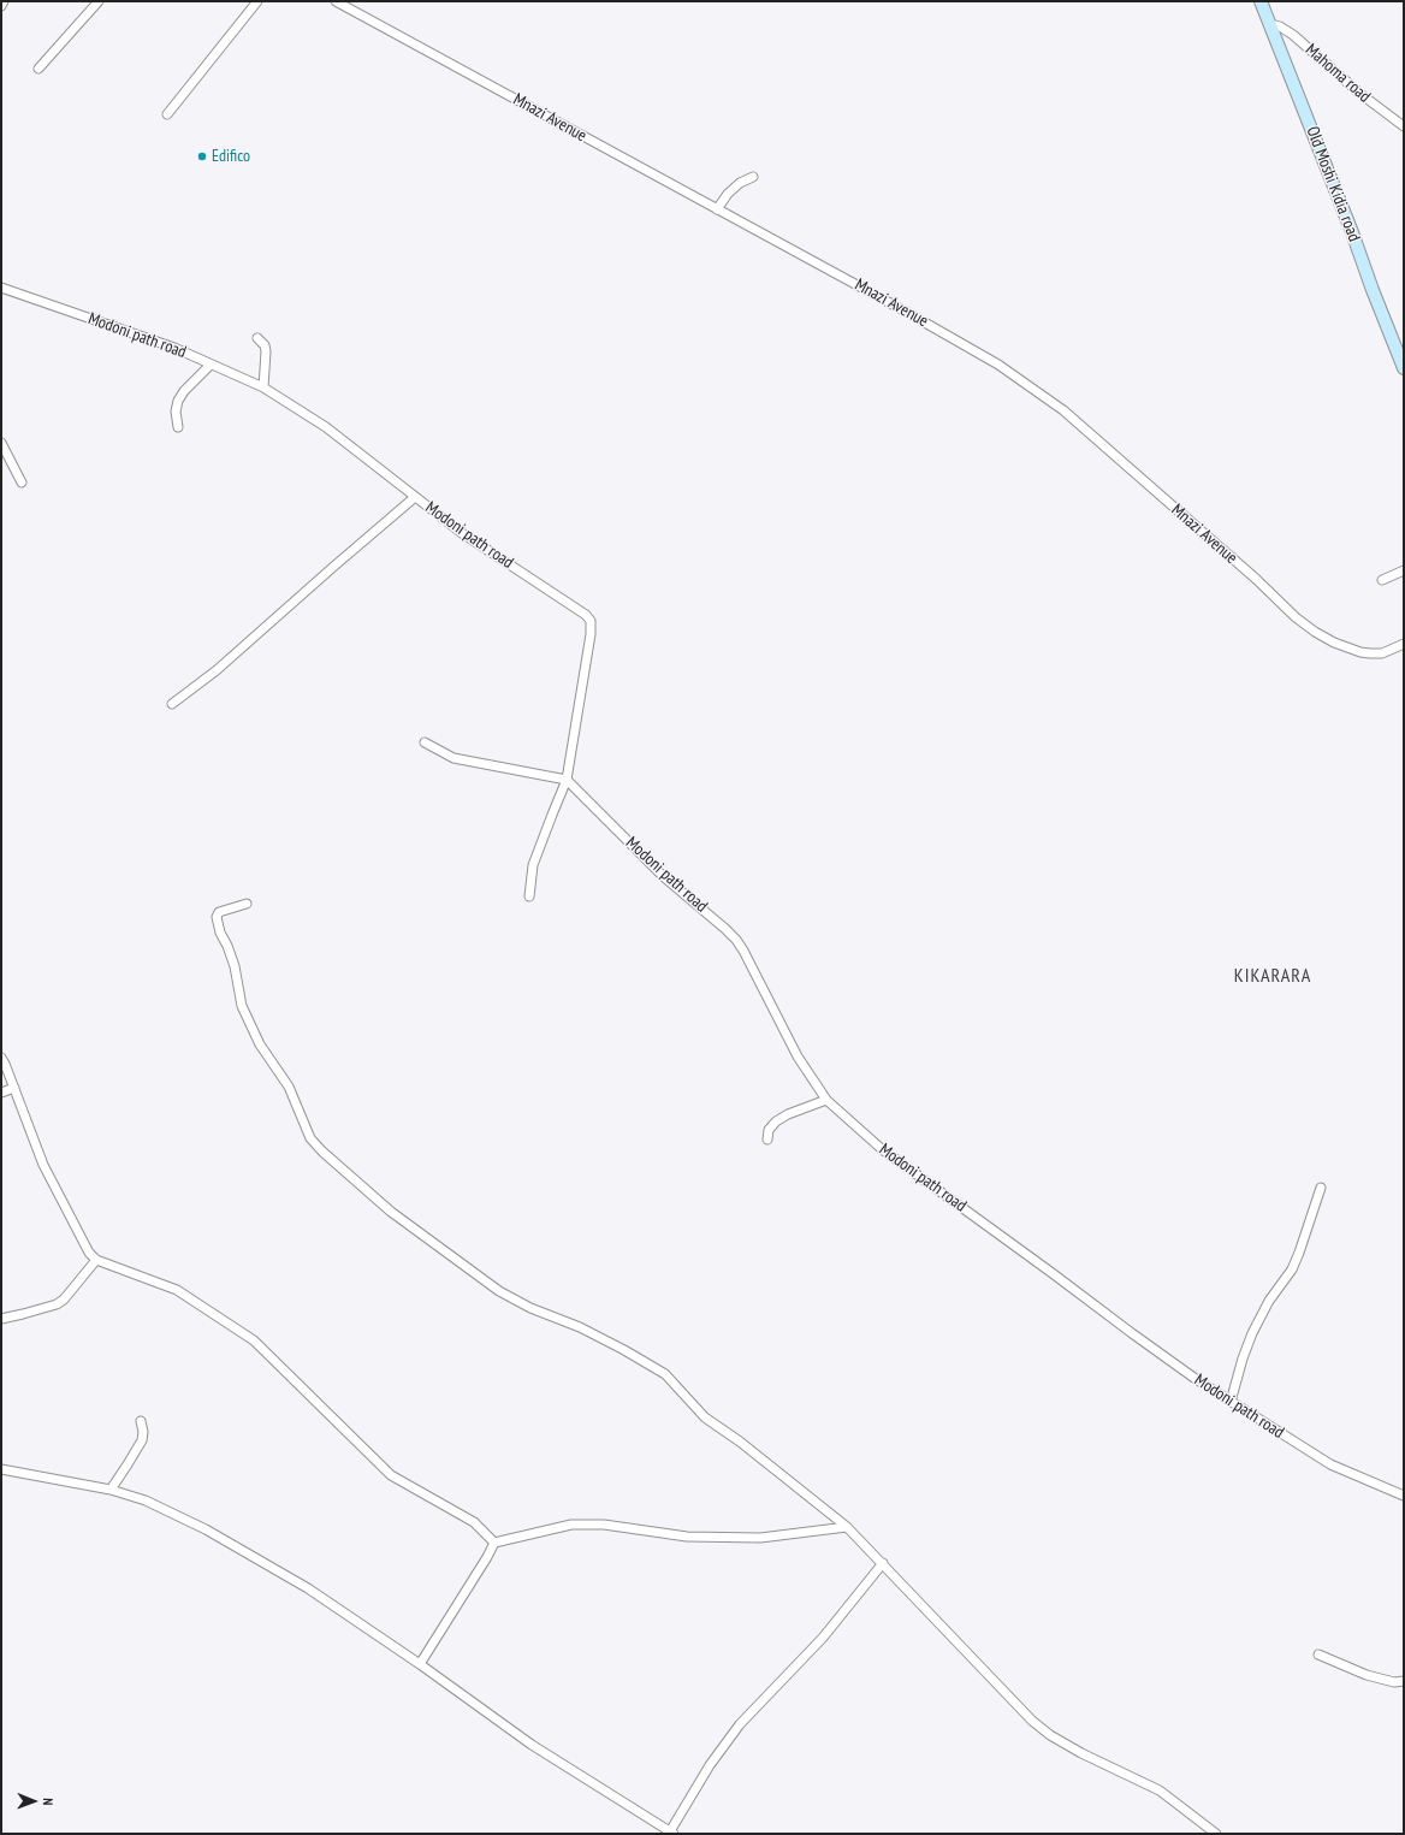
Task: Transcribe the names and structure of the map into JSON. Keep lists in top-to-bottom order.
{
  "streets": {
    "street": [
      "Mahoma road",
      "Mnazi Avenue",
      "Old Moshi Kidia road",
      "Modoni path road"
    ]
  },
  "crossings": [
    ["Mahoma road", "Old Moshi Kidia road"]
  ],
  "districts": ["KIKARARA"],
  "places": ["Edifico"],
  "north": "right"
}
